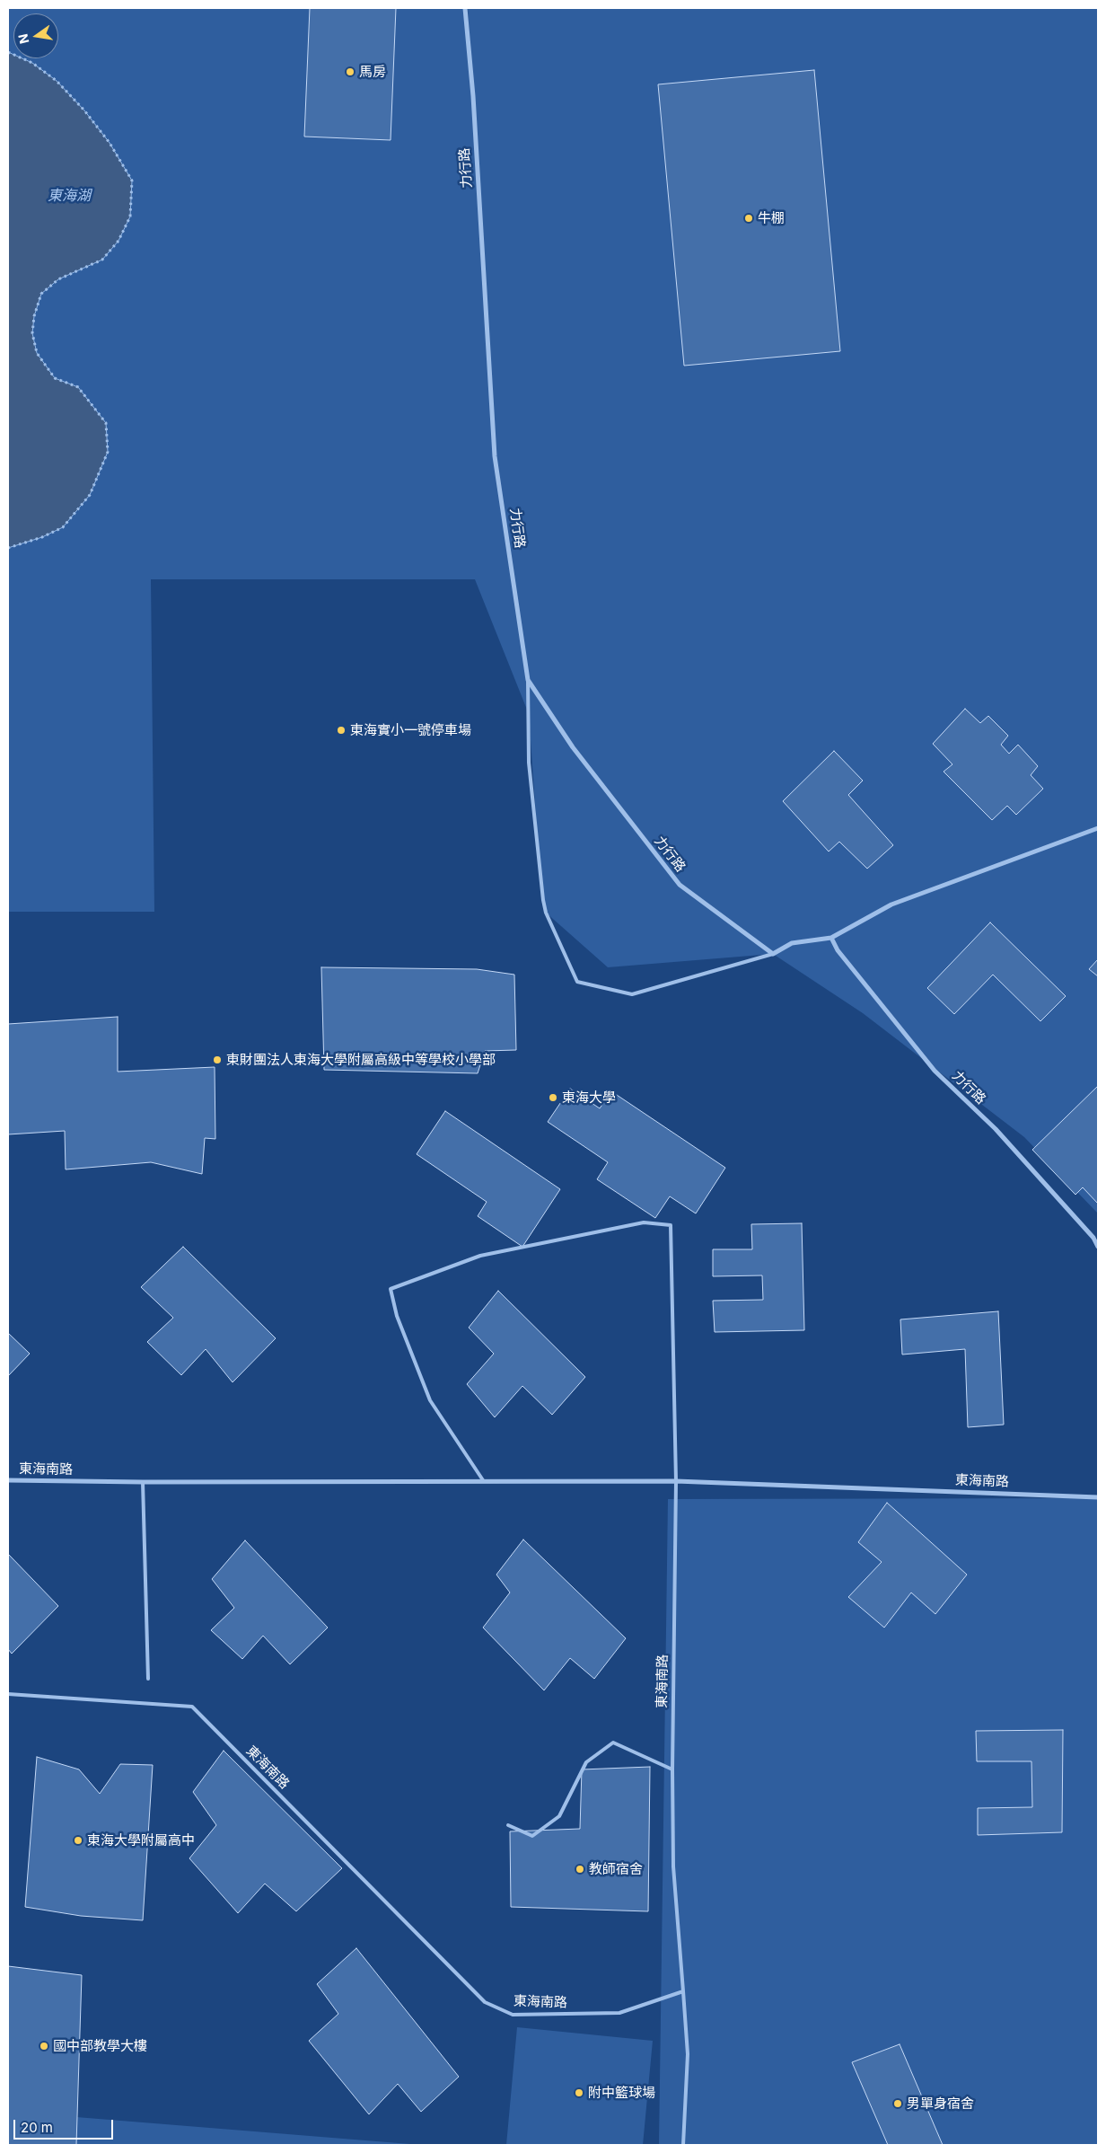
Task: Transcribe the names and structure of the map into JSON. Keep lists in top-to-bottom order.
{
  "streets": {
    "street": ["力行路", "東海南路"]
  },
  "water": ["東海湖"],
  "places": [
    "馬房",
    "牛棚",
    "東海實小一號停車場",
    "東財團法人東海大學附屬高級中等學校小學部",
    "東海大學",
    "東海大學附屬高中",
    "教師宿舍",
    "國中部教學大樓",
    "附中籃球場",
    "男單身宿舍"
  ],
  "scale_bar": "20 m",
  "north": "left"
}
